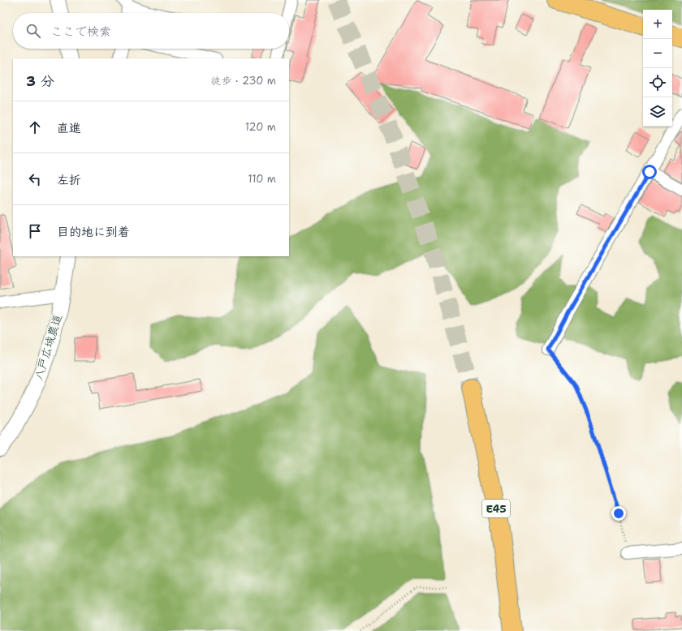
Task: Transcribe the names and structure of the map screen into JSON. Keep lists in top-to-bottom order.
{
  "streets": {
    "highway": ["E45"],
    "street": ["八戸広域農道"]
  },
  "page": {
    "map_buttons": ["+", "−"],
    "search": "ここで検索",
    "heading": ["3 分", "徒歩 · 230 m"],
    "list": [
      ["直進", "120 m"],
      ["左折", "110 m"],
      "目的地に到着"
    ]
  }
}
